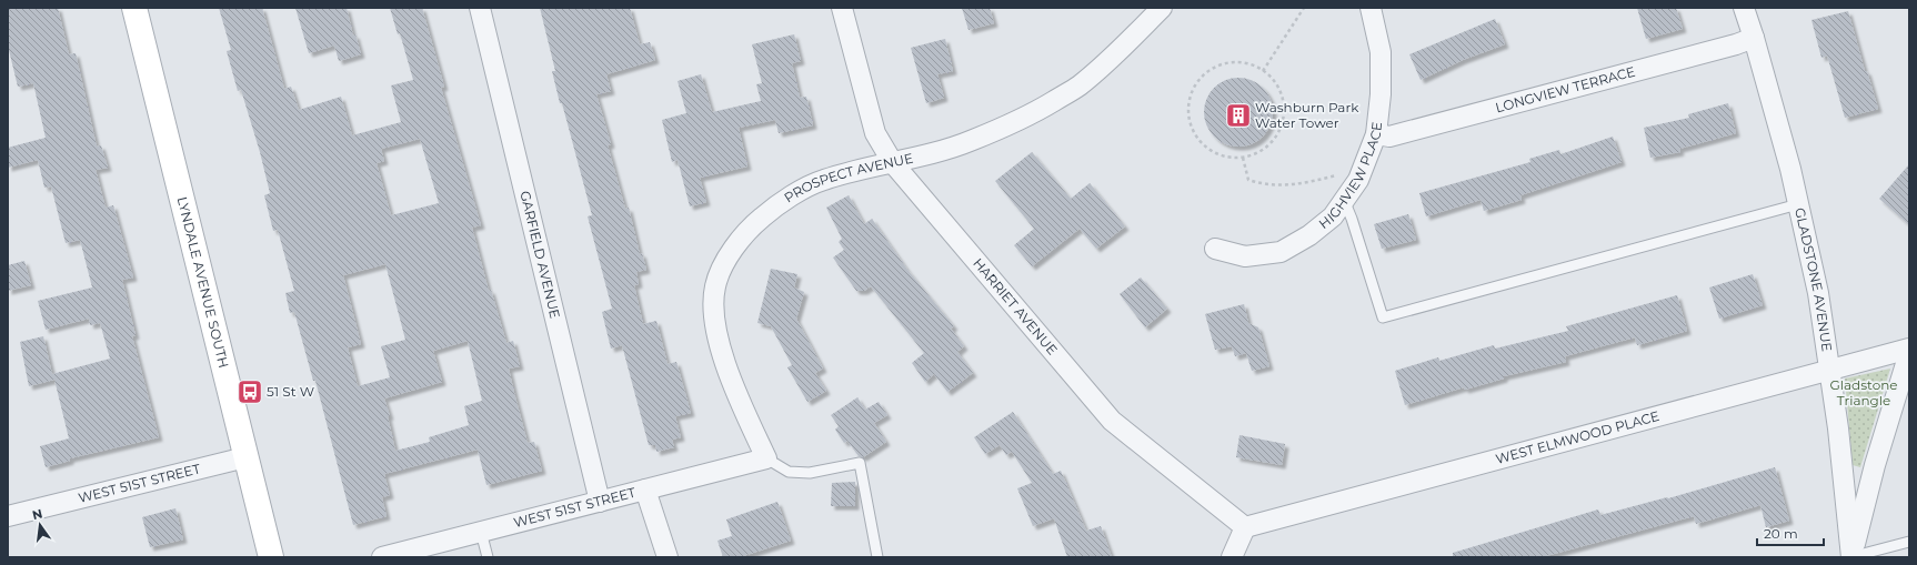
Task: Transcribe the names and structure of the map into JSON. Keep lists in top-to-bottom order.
{
  "streets": {
    "main road": ["LYNDALE AVENUE SOUTH"],
    "street": [
      "LONGVIEW TERRACE",
      "HIGHVIEW PLACE",
      "PROSPECT AVENUE",
      "GARFIELD AVENUE",
      "GLADSTONE AVENUE",
      "HARRIET AVENUE",
      "WEST ELMWOOD PLACE",
      "WEST 51ST STREET"
    ]
  },
  "crossings": [
    ["LONGVIEW TERRACE", "HIGHVIEW PLACE"],
    ["LONGVIEW TERRACE", "GLADSTONE AVENUE"],
    ["PROSPECT AVENUE", "HARRIET AVENUE"],
    ["PROSPECT AVENUE", "WEST 51ST STREET"],
    ["GARFIELD AVENUE", "WEST 51ST STREET"],
    ["GLADSTONE AVENUE", "WEST ELMWOOD PLACE"],
    ["LYNDALE AVENUE SOUTH", "WEST 51ST STREET"],
    ["HARRIET AVENUE", "WEST ELMWOOD PLACE"]
  ],
  "parks": ["Gladstone Triangle"],
  "places": {
    "building": ["Washburn Park Water Tower"],
    "bus stop": ["51 St W"]
  },
  "scale_bar": "20 m",
  "north": "top"
}
